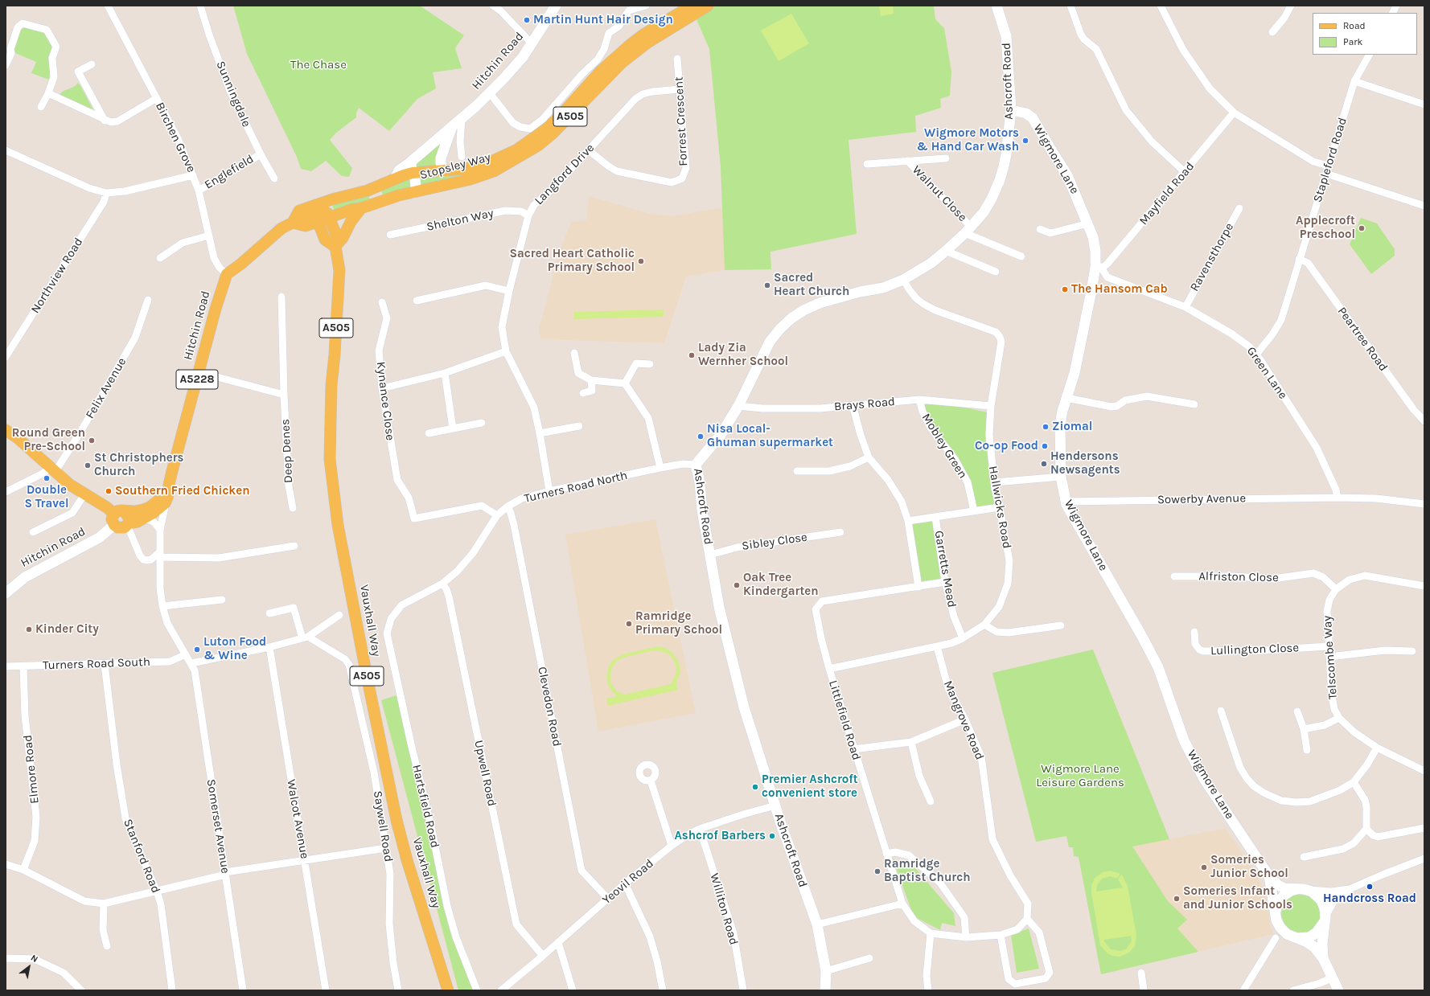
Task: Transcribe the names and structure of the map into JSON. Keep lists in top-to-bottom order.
{
  "streets": {
    "main road": [
      "Hitchin Road",
      "A505",
      "Stopsley Way",
      "A5228",
      "Vauxhall Way"
    ],
    "street": [
      "Ashcroft Road",
      "Sunningdale",
      "Forrest Crescent",
      "Birchen Grove",
      "Wigmore Lane",
      "Stapleford Road",
      "Englefield",
      "Langford Drive",
      "Walnut Close",
      "Mayfield Road",
      "Shelton Way",
      "Ravensthorpe",
      "Northview Road",
      "Peartree Road",
      "Green Lane",
      "Felix Avenue",
      "Kynance Close",
      "Brays Road",
      "Mobley Green",
      "Deep Denes",
      "Turners Road North",
      "Sowerby Avenue",
      "Hallwicks Road",
      "Sibley Close",
      "Garretts Mead",
      "Alfriston Close",
      "Lullington Close",
      "Telscombe Way",
      "Turners Road South",
      "Clevedon Road",
      "Littlefield Road",
      "Mangrove Road",
      "Elmore Road",
      "Upwell Road",
      "Hartsfield Road",
      "Walcot Avenue",
      "Somerset Avenue",
      "Saywell Road",
      "Stanford Road",
      "Yeovil Road",
      "Williton Road"
    ]
  },
  "crossings": [
    ["Hitchin Road", "Birchen Grove"],
    ["Hitchin Road", "Stopsley Way"],
    ["Hitchin Road", "Somerset Avenue"],
    ["Ashcroft Road", "Wigmore Lane"],
    ["Ashcroft Road", "Walnut Close"],
    ["Ashcroft Road", "Brays Road"],
    ["Ashcroft Road", "Turners Road North"],
    ["Ashcroft Road", "Hallwicks Road"],
    ["Ashcroft Road", "Sibley Close"],
    ["Ashcroft Road", "Yeovil Road"],
    ["Sunningdale", "Englefield"],
    ["Forrest Crescent", "Langford Drive"],
    ["Birchen Grove", "Englefield"],
    ["Wigmore Lane", "Mayfield Road"],
    ["Wigmore Lane", "Green Lane"],
    ["Wigmore Lane", "Sowerby Avenue"],
    ["Stapleford Road", "Peartree Road"],
    ["Stapleford Road", "Green Lane"],
    ["Stopsley Way", "Vauxhall Way"],
    ["Langford Drive", "Shelton Way"],
    ["Langford Drive", "Turners Road North"],
    ["Mayfield Road", "Green Lane"],
    ["Ravensthorpe", "Green Lane"],
    ["Green Lane", "Sowerby Avenue"],
    ["Kynance Close", "Turners Road North"],
    ["Brays Road", "Mobley Green"],
    ["Brays Road", "Hallwicks Road"],
    ["Turners Road North", "Clevedon Road"],
    ["Turners Road North", "Upwell Road"],
    ["Turners Road North", "Hartsfield Road"],
    ["Hallwicks Road", "Garretts Mead"],
    ["Hallwicks Road", "Littlefield Road"],
    ["Hallwicks Road", "Mangrove Road"],
    ["Garretts Mead", "Littlefield Road"],
    ["Alfriston Close", "Telscombe Way"],
    ["Lullington Close", "Telscombe Way"],
    ["Turners Road South", "Elmore Road"],
    ["Turners Road South", "Somerset Avenue"],
    ["Turners Road South", "Stanford Road"],
    ["Clevedon Road", "Yeovil Road"],
    ["Upwell Road", "Yeovil Road"],
    ["Yeovil Road", "Williton Road"]
  ],
  "parks": ["The Chase", "Wigmore Lane Leisure Gardens"],
  "places": [
    "Martin Hunt Hair Design",
    "Wigmore Motors & Hand Car Wash",
    "Applecroft Preschool",
    "Sacred Heart Catholic Primary School",
    "Sacred Heart Church",
    "The Hansom Cab",
    "Lady Zia Wernher School",
    "Ziomal",
    "Nisa Local- Ghuman supermarket",
    "Round Green Pre-School",
    "Co-op Food",
    "Hendersons Newsagents",
    "St Christophers Church",
    "Double S Travel",
    "Southern Fried Chicken",
    "Oak Tree Kindergarten",
    "Ramridge Primary School",
    "Kinder City",
    "Luton Food & Wine",
    "Premier Ashcroft convenient store",
    "Ashcrof Barbers",
    "Someries Junior School",
    "Ramridge Baptist Church",
    "Handcross Road",
    "Someries Infant and Junior Schools"
  ],
  "legend": ["Road", "Park"],
  "north": "top right"
}
